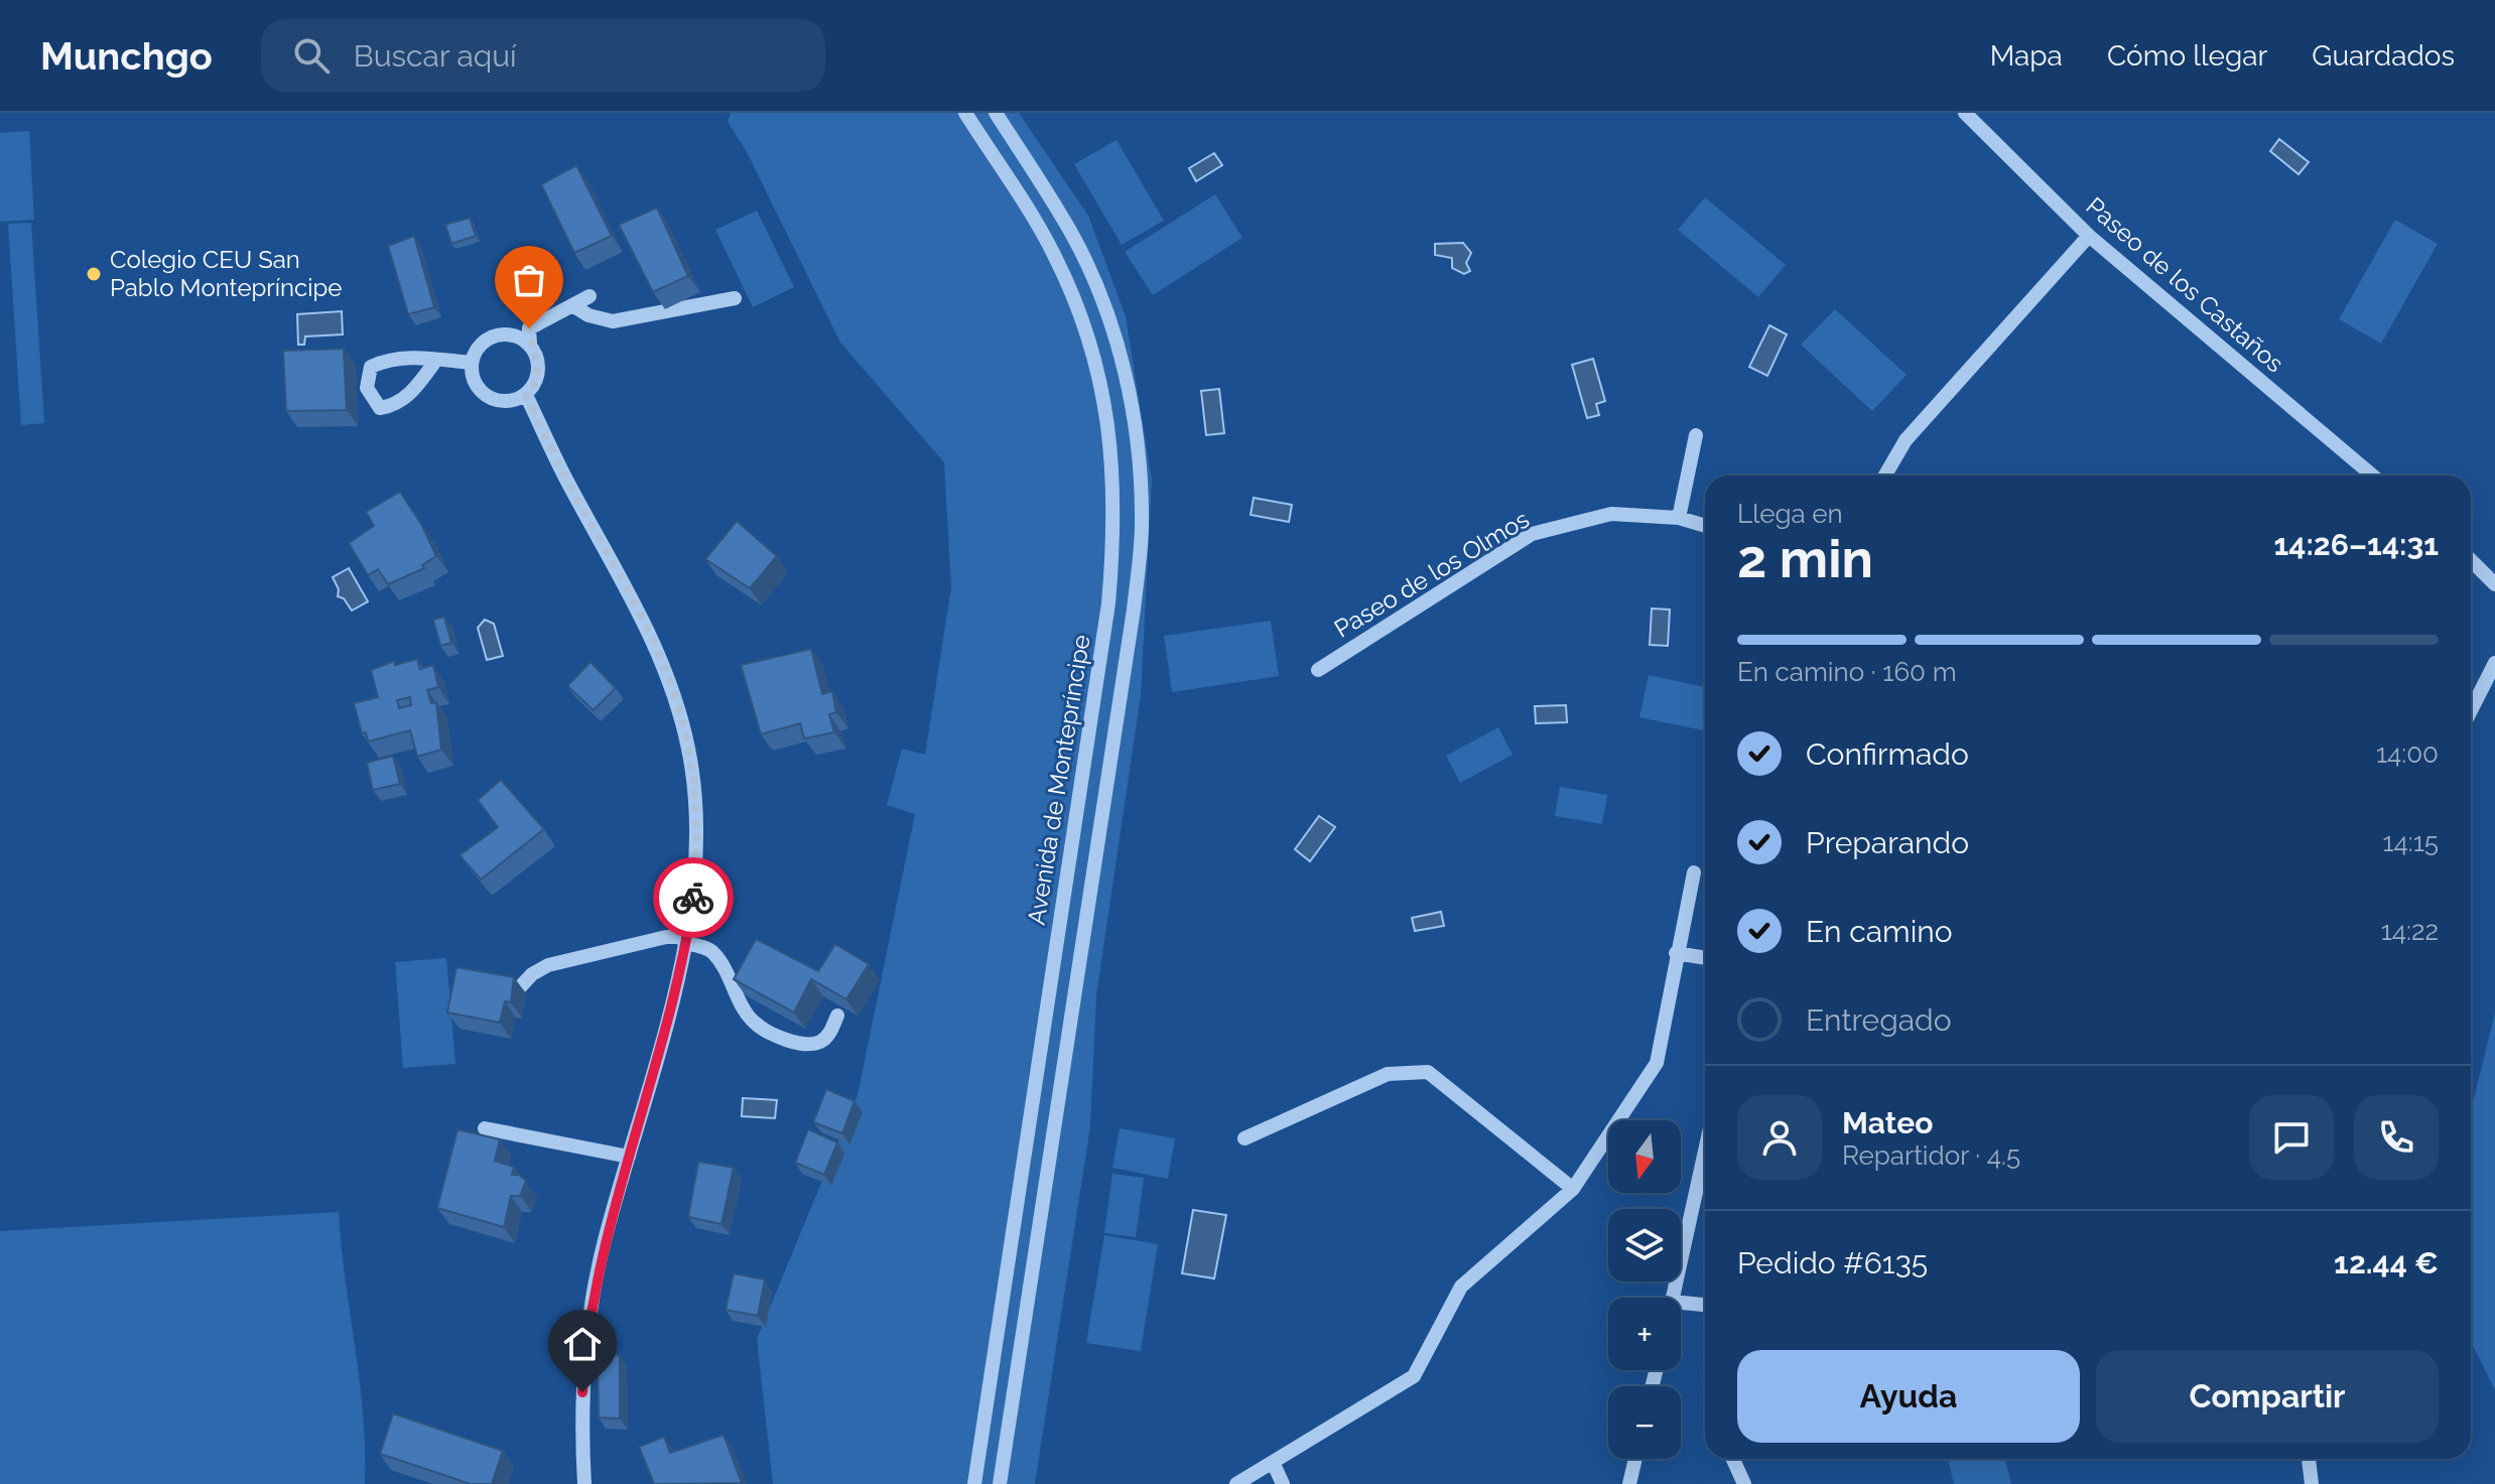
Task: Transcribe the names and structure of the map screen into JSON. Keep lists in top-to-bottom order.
{
  "streets": {
    "street": ["Paseo de los Castaños", "Paseo de los Olmos", "Avenida de Montepríncipe"]
  },
  "places": ["Colegio CEU San Pablo Montepríncipe"],
  "north": "bottom",
  "page": {
    "header": "Munchgo",
    "search": "Buscar aquí",
    "nav": ["Mapa", "Cómo llegar", "Guardados"],
    "heading": ["2 min", "Llega en", "14:26–14:31"],
    "panel": [
      "Mateo",
      "Repartidor · 4.5",
      "Pedido #6135",
      "12.44 €"
    ],
    "bar": "En camino · 160 m",
    "list": [
      ["Confirmado", "14:00"],
      ["Preparando", "14:15"],
      ["En camino", "14:22"],
      "Entregado"
    ],
    "map_buttons": ["+", "−"],
    "buttons": ["Ayuda", "Compartir"]
  }
}
